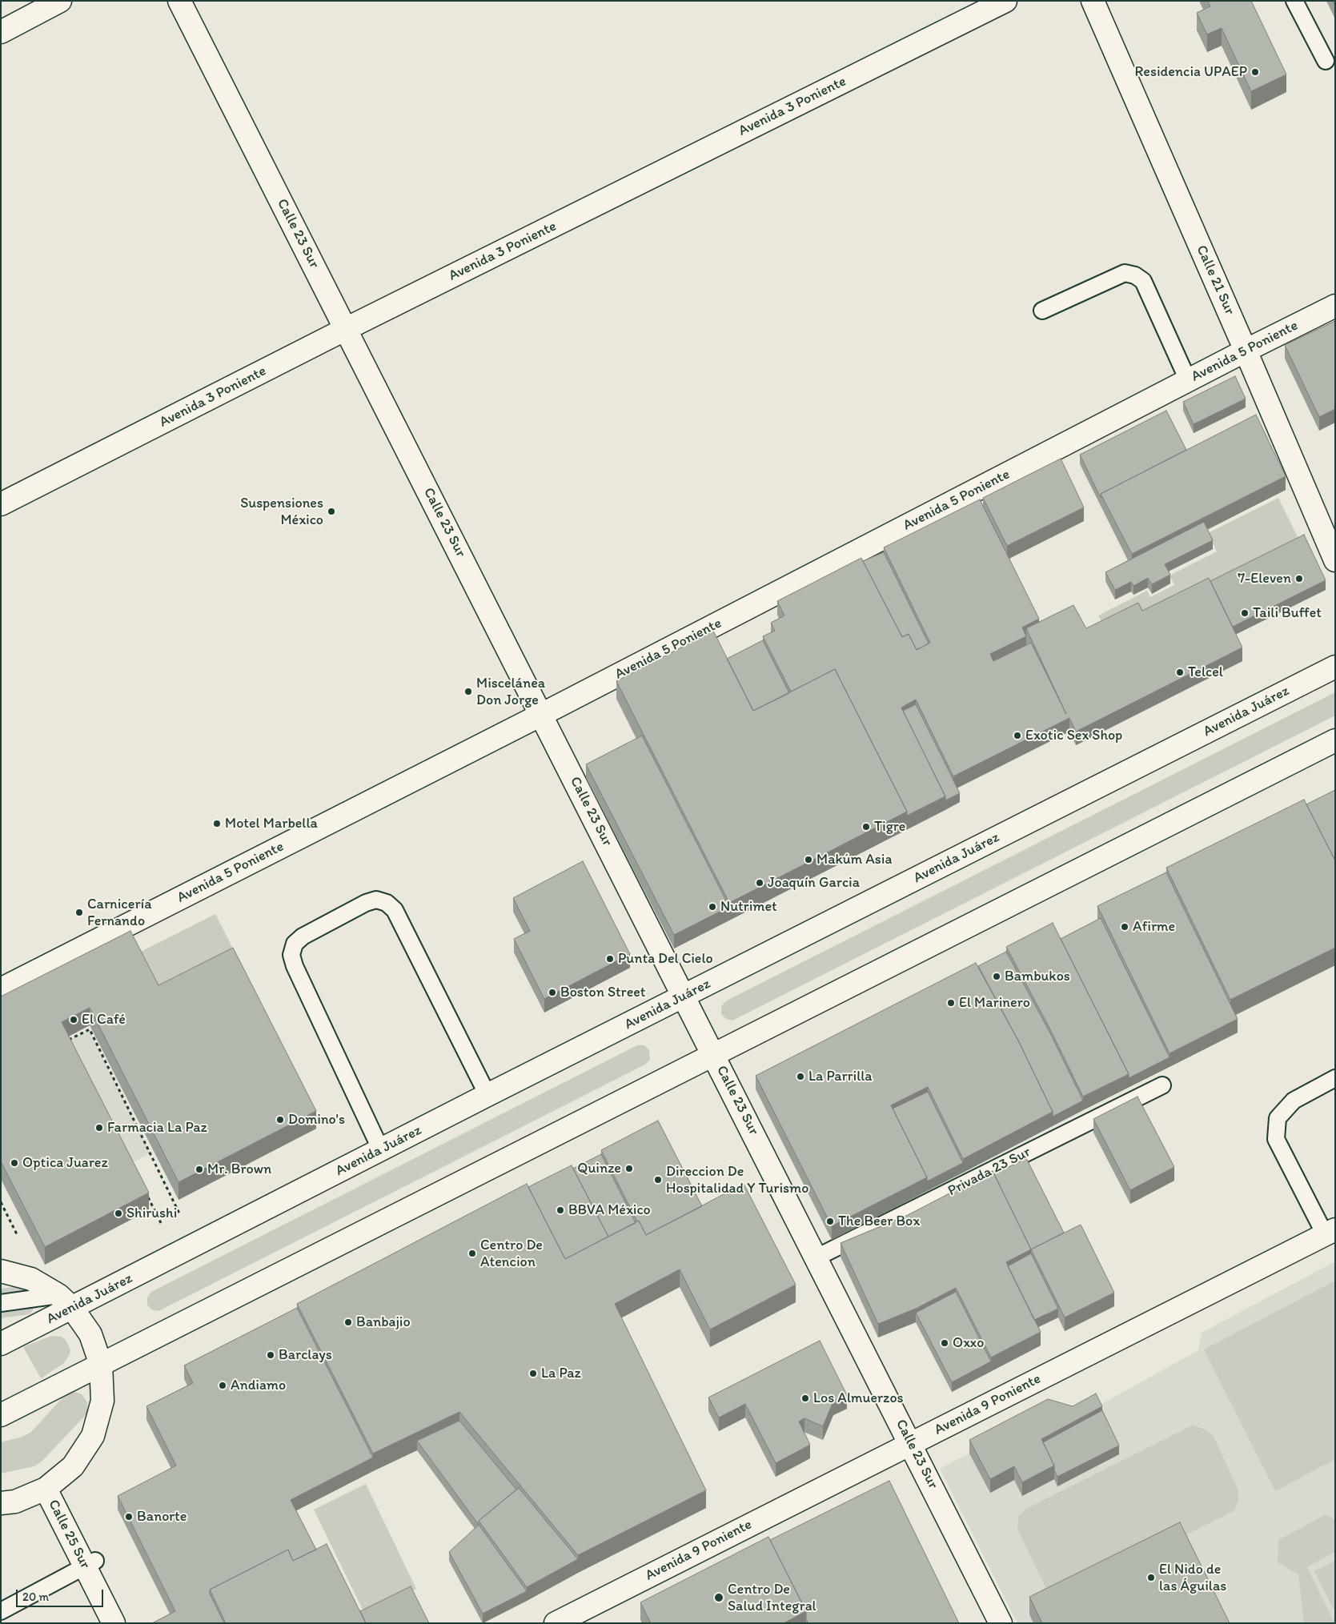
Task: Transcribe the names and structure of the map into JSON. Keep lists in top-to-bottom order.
{
  "streets": {
    "main road": [
      "Avenida 3 Poniente",
      "Calle 23 Sur",
      "Calle 21 Sur",
      "Avenida 5 Poniente",
      "Avenida Juárez",
      "Avenida 9 Poniente",
      "Calle 25 Sur"
    ],
    "lane": ["Privada 23 Sur"]
  },
  "crossings": [
    ["Avenida 3 Poniente", "Calle 23 Sur"],
    ["Calle 23 Sur", "Avenida 5 Poniente"],
    ["Calle 23 Sur", "Avenida Juárez"],
    ["Calle 23 Sur", "Privada 23 Sur"],
    ["Calle 23 Sur", "Avenida 9 Poniente"],
    ["Calle 21 Sur", "Avenida 5 Poniente"]
  ],
  "places": [
    "Residencia UPAEP",
    "Suspensiones México",
    "7-Eleven",
    "Taili Buffet",
    "Telcel",
    "Miscelánea Don Jorge",
    "Exotic Sex Shop",
    "Motel Marbella",
    "Tigre",
    "Makúm Asia",
    "Joaquín Garcia",
    "Nutrimet",
    "Carnicería Fernando",
    "Afirme",
    "Punta Del Cielo",
    "Bambukos",
    "Boston Street",
    "El Marinero",
    "El Café",
    "La Parrilla",
    "Domino's",
    "Farmacia La Paz",
    "Optica Juarez",
    "Quinze",
    "Mr. Brown",
    "Direccion De Hospitalidad Y Turismo",
    "BBVA México",
    "Shirushi",
    "The Beer Box",
    "Centro De Atencion",
    "Banbajio",
    "Oxxo",
    "Barclays",
    "La Paz",
    "Andiamo",
    "Los Almuerzos",
    "Banorte",
    "El Nido de las Águilas",
    "Centro De Salud Integral"
  ],
  "scale_bar": "20 m"
}
